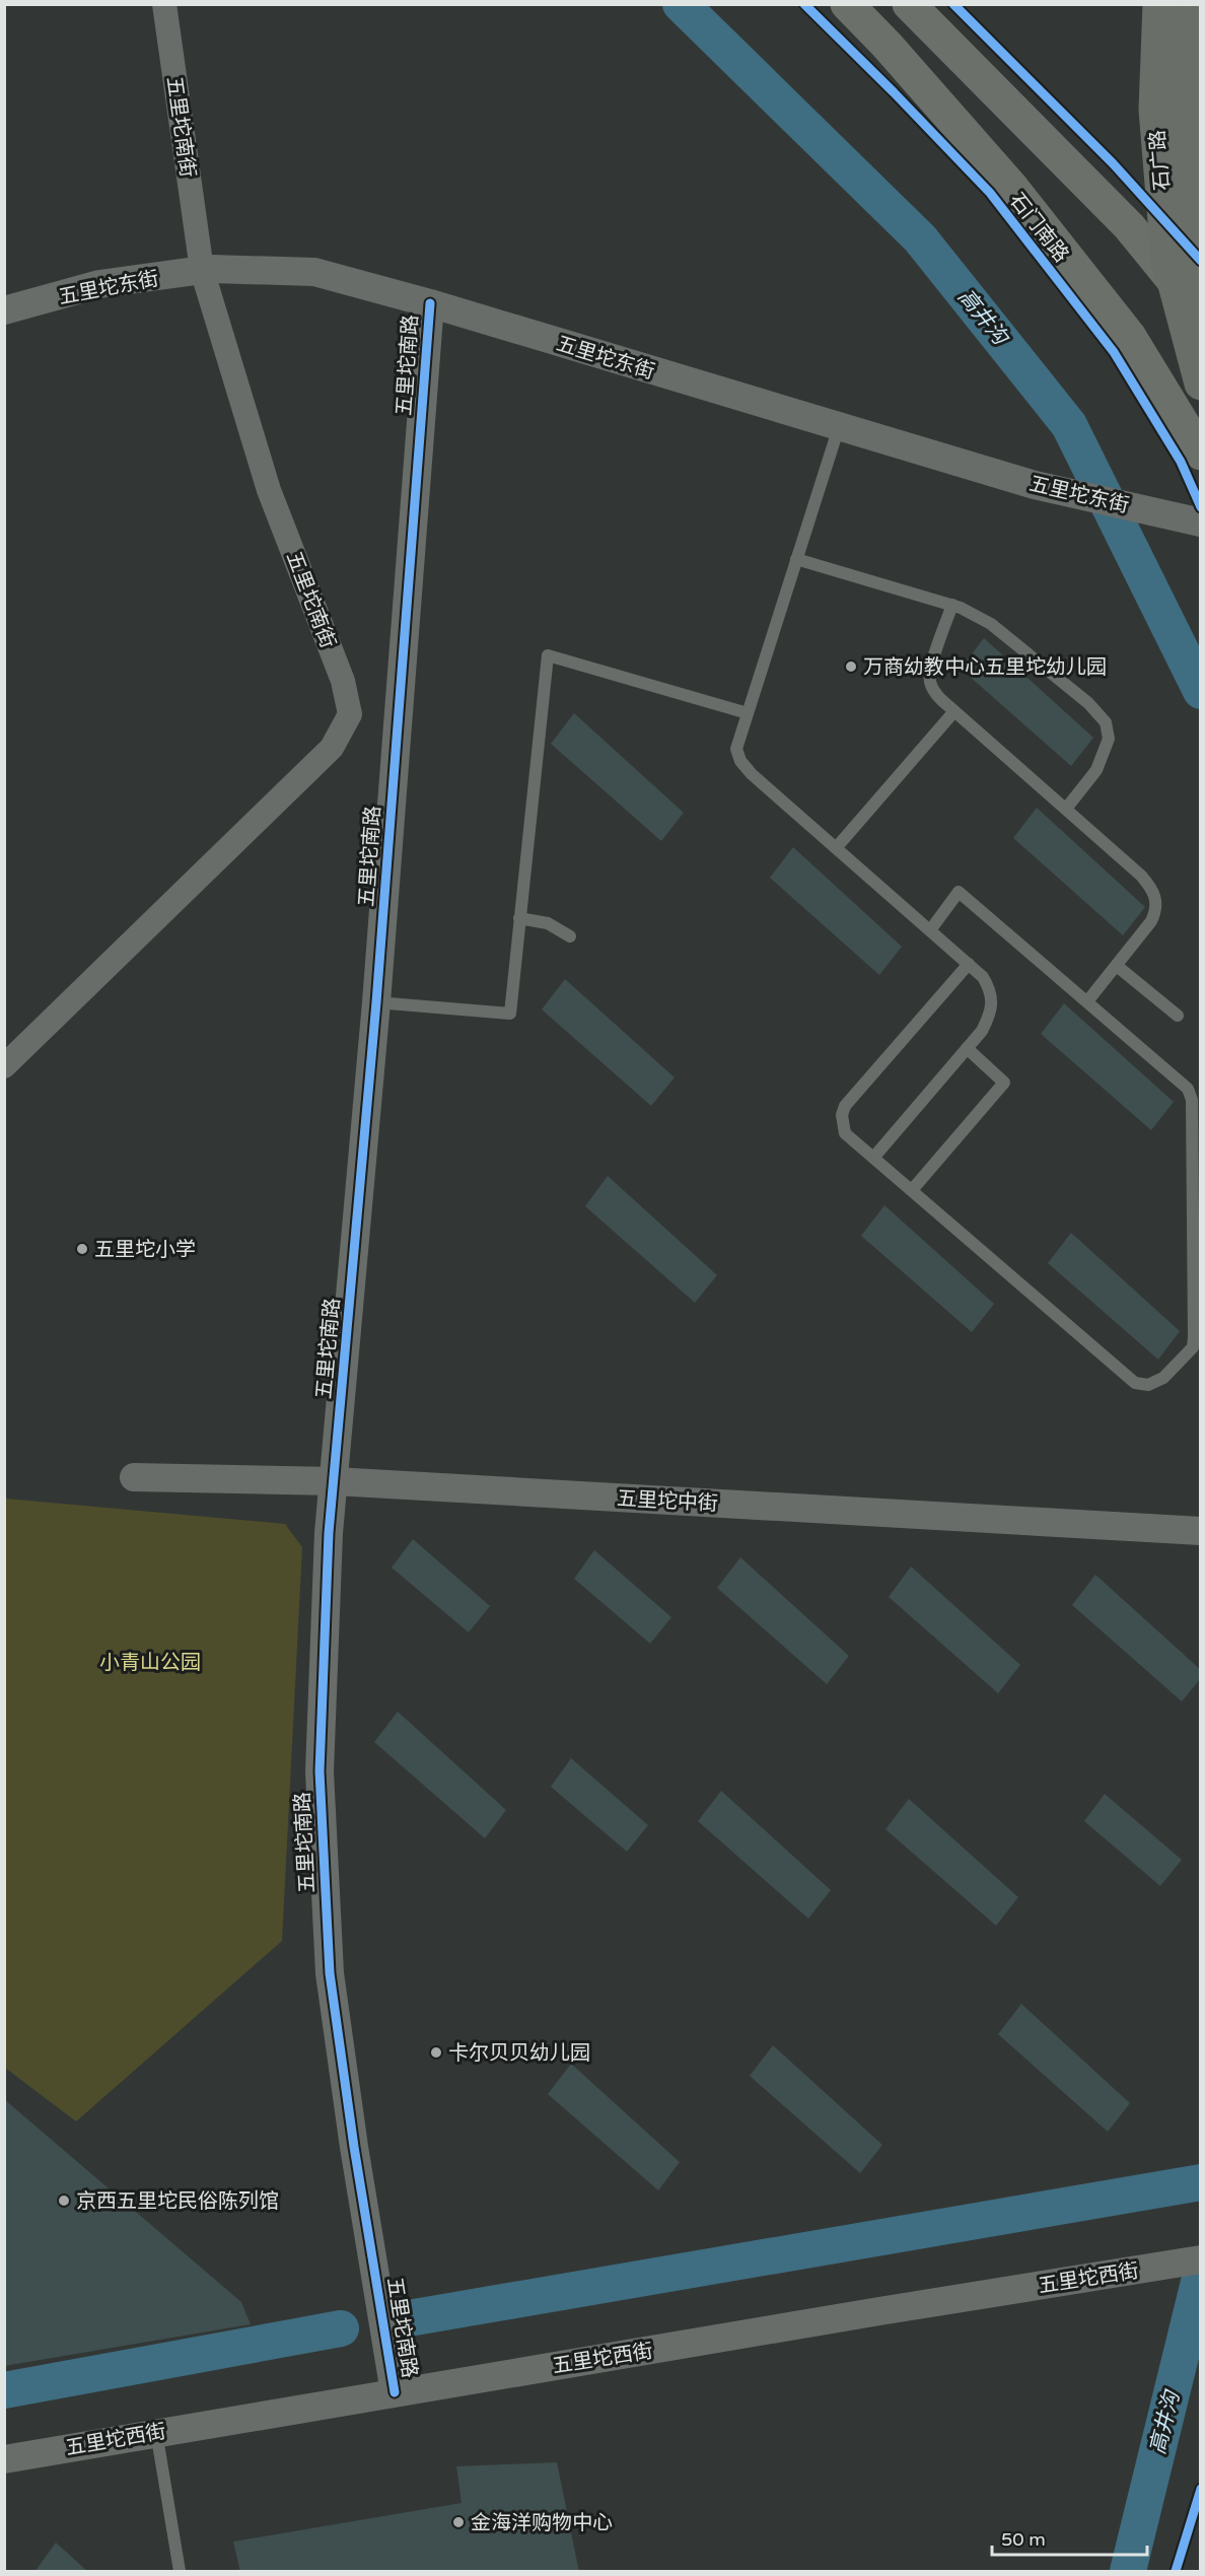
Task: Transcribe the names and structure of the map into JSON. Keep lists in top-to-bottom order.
{
  "streets": {
    "main road": ["石广路", "石门南路"],
    "street": [
      "五里坨南街",
      "五里坨东街",
      "五里坨南路",
      "五里坨中街",
      "五里坨西街"
    ]
  },
  "crossings": [
    ["五里坨南街", "五里坨东街"],
    ["五里坨东街", "五里坨南路"],
    ["五里坨南路", "五里坨中街"],
    ["五里坨南路", "五里坨西街"]
  ],
  "water": ["高井沟"],
  "parks": ["小青山公园"],
  "places": [
    "万商幼教中心五里坨幼儿园",
    "五里坨小学",
    "卡尔贝贝幼儿园",
    "京西五里坨民俗陈列馆",
    "金海洋购物中心"
  ],
  "scale_bar": "50 m"
}
